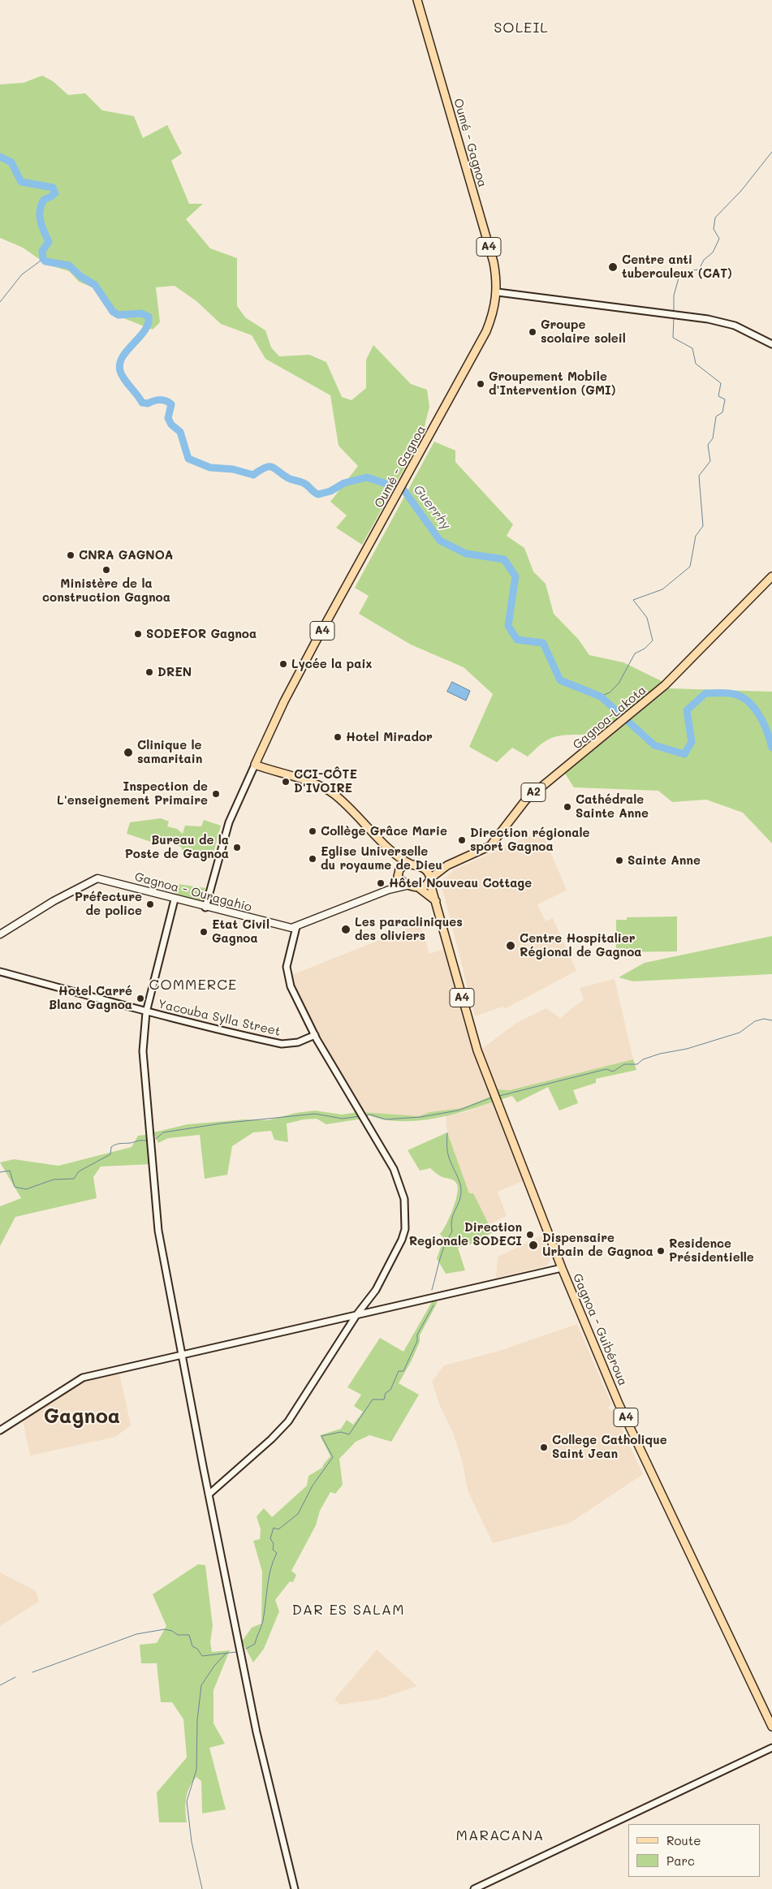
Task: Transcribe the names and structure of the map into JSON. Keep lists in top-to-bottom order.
{
  "streets": {
    "main road": [
      "Oumé - Gagnoa",
      "A4",
      "Gagnoa-Lakota",
      "A2",
      "Gagnoa - Ouragahio",
      "Gagnoa - Guibéroua"
    ],
    "street": ["Yacouba Sylla Street"]
  },
  "crossings": [
    ["Gagnoa-Lakota", "Gagnoa - Ouragahio"],
    ["Gagnoa-Lakota", "Gagnoa - Guibéroua"],
    ["Gagnoa - Ouragahio", "Gagnoa - Guibéroua"]
  ],
  "districts": [
    "SOLEIL",
    "COMMERCE",
    "Gagnoa",
    "DAR ES SALAM",
    "MARACANA"
  ],
  "water": ["Guerrhy"],
  "places": [
    "Centre anti tuberculeux (CAT)",
    "Groupe scolaire soleil",
    "Groupement Mobile d'Intervention (GMI)",
    "CNRA GAGNOA",
    "Ministère de la construction Gagnoa",
    "SODEFOR Gagnoa",
    "Lycée la paix",
    "DREN",
    "Hotel Mirador",
    "Clinique le samaritain",
    "CCI-CÔTE D'IVOIRE",
    "Inspection de L'enseignement Primaire",
    "Cathédrale Sainte Anne",
    "Collège Grâce Marie",
    "Direction régionale sport Gagnoa",
    "Bureau de la Poste de Gagnoa",
    "Eglise Universelle du royaume de Dieu",
    "Sainte Anne",
    "Hôtel Nouveau Cottage",
    "Préfecture de police",
    "Les paracliniques des oliviers",
    "Etat Civil Gagnoa",
    "Centre Hospitalier Régional de Gagnoa",
    "Hotel Carré Blanc Gagnoa",
    "Direction Regionale SODECI",
    "Dispensaire Urbain de Gagnoa",
    "Residence Présidentielle",
    "College Catholique Saint Jean"
  ],
  "legend": ["Route", "Parc"]
}
